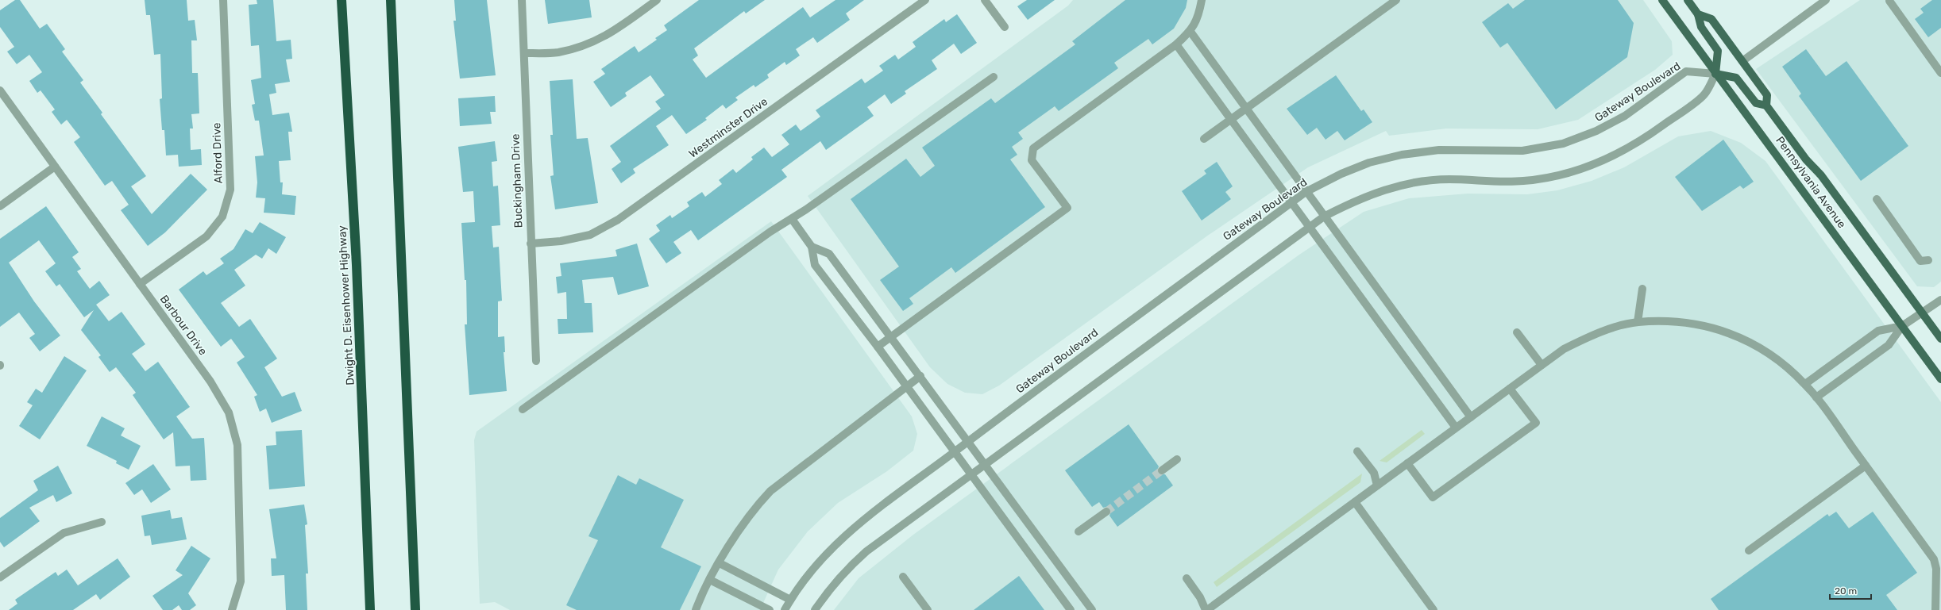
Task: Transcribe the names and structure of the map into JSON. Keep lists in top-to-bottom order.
{
  "streets": {
    "highway": ["Dwight D. Eisenhower Highway"],
    "main road": ["Pennsylvania Avenue"],
    "street": [
      "Gateway Boulevard",
      "Westminster Drive",
      "Alford Drive",
      "Buckingham Drive",
      "Barbour Drive"
    ]
  },
  "crossings": [
    ["Gateway Boulevard", "Pennsylvania Avenue"],
    ["Westminster Drive", "Buckingham Drive"],
    ["Alford Drive", "Barbour Drive"]
  ],
  "scale_bar": "20 m"
}
